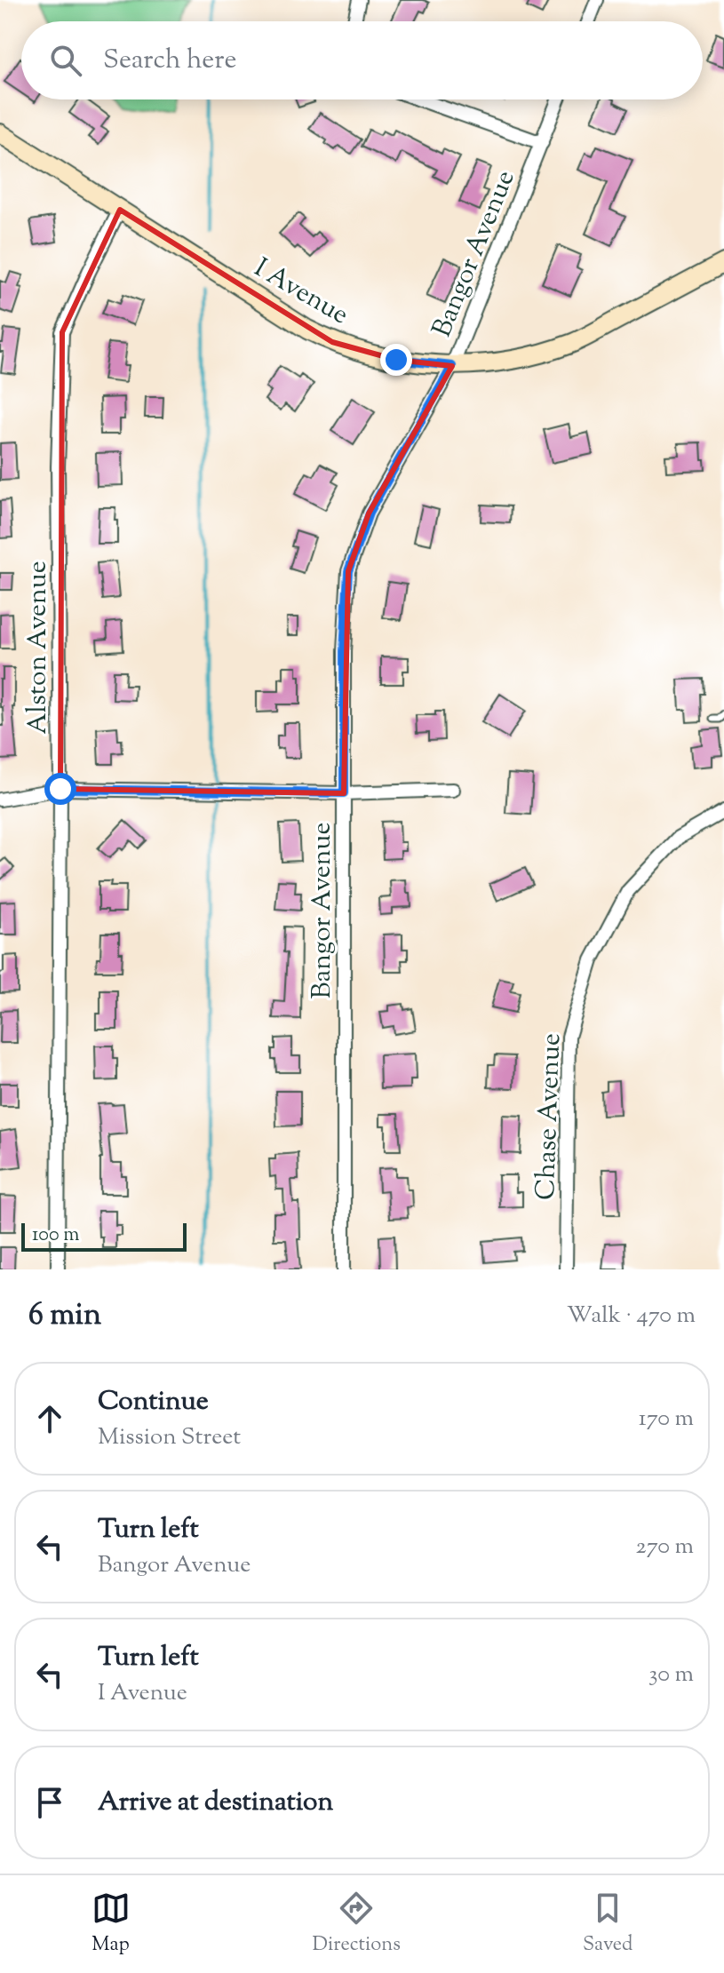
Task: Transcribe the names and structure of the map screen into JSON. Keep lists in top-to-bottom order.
{
  "streets": {
    "main road": ["I Avenue"],
    "street": ["Bangor Avenue", "Alston Avenue", "Chase Avenue"]
  },
  "crossings": [
    ["Bangor Avenue", "I Avenue"],
    ["I Avenue", "Alston Avenue"]
  ],
  "scale_bar": "100 m",
  "page": {
    "search": "Search here",
    "scale": "100 m",
    "heading": ["6 min", "Walk · 470 m"],
    "list": [
      ["Continue", "Mission Street", "170 m"],
      ["Turn left", "Bangor Avenue", "270 m"],
      ["Turn left", "I Avenue", "30 m"],
      "Arrive at destination"
    ],
    "nav": ["Map", "Directions", "Saved"]
  }
}
